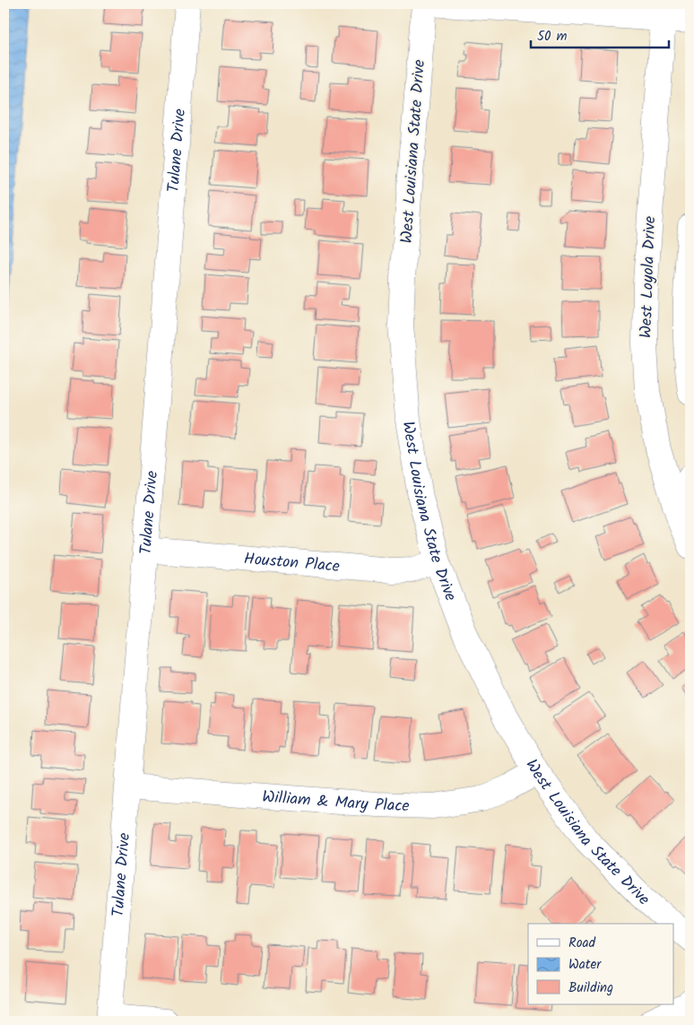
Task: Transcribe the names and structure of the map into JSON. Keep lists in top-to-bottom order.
{
  "streets": {
    "street": [
      "Tulane Drive",
      "West Louisiana State Drive",
      "West Loyola Drive",
      "Houston Place",
      "William & Mary Place"
    ]
  },
  "crossings": [
    ["Tulane Drive", "Houston Place"],
    ["Tulane Drive", "William & Mary Place"],
    ["West Louisiana State Drive", "Houston Place"],
    ["West Louisiana State Drive", "William & Mary Place"]
  ],
  "legend": ["Road", "Water", "Building"],
  "scale_bar": "50 m"
}
